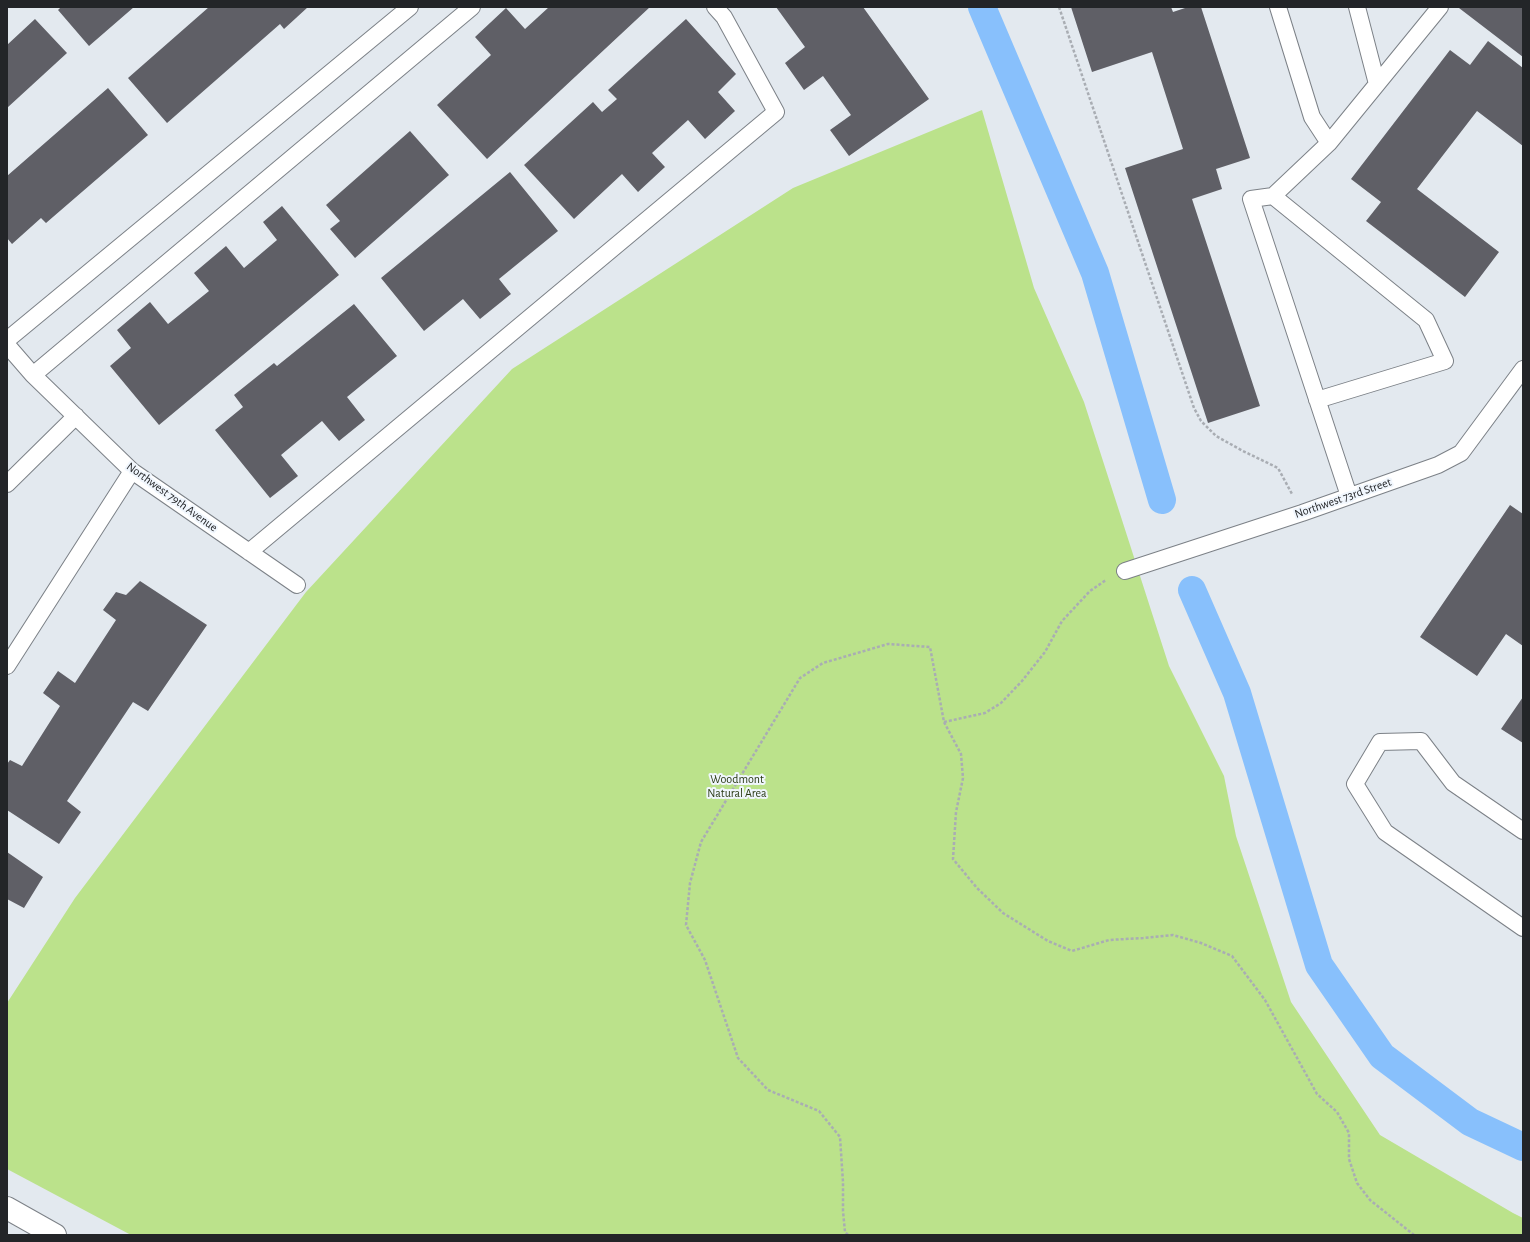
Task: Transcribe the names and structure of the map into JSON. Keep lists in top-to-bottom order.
{
  "streets": {
    "lane": ["Northwest 79th Avenue", "Northwest 73rd Street"]
  },
  "parks": ["Woodmont Natural Area"]
}
